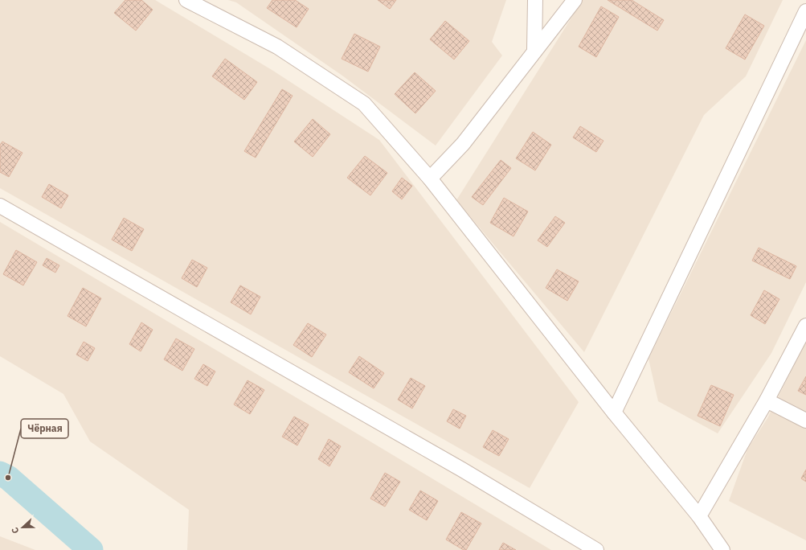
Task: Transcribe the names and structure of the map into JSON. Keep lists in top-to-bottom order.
{
  "places": ["Чёрная"],
  "north": "left"
}
